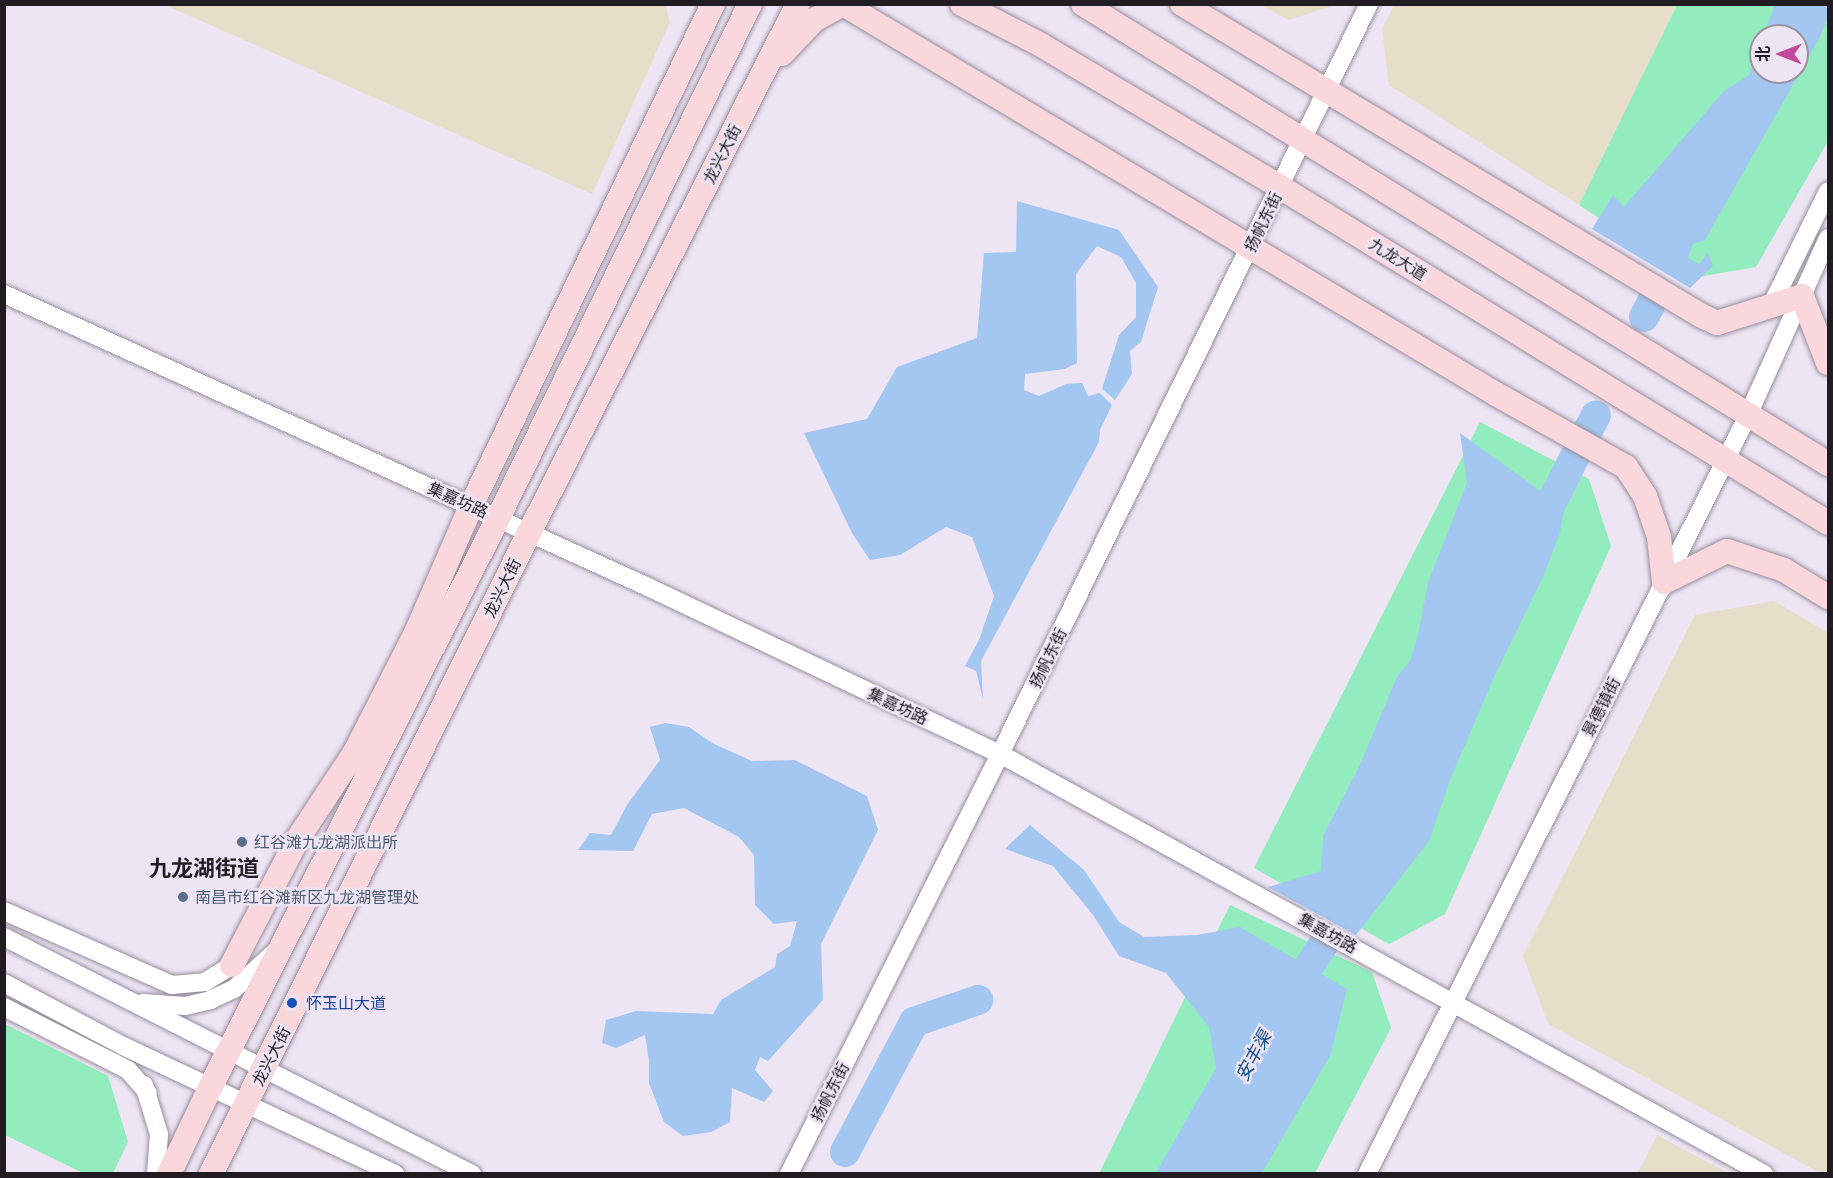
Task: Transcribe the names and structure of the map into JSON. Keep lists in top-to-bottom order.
{
  "streets": {
    "main road": ["龙兴大街", "九龙大道"],
    "street": ["扬帆东街", "集嘉坊路", "景德镇街"]
  },
  "crossings": [
    ["龙兴大街", "集嘉坊路"],
    ["扬帆东街", "九龙大道"],
    ["扬帆东街", "集嘉坊路"],
    ["九龙大道", "景德镇街"],
    ["集嘉坊路", "景德镇街"]
  ],
  "districts": ["九龙湖街道"],
  "water": ["安丰渠"],
  "places": ["红谷滩九龙湖派出所", "南昌市红谷滩新区九龙湖管理处", "怀玉山大道"],
  "north": "left"
}
